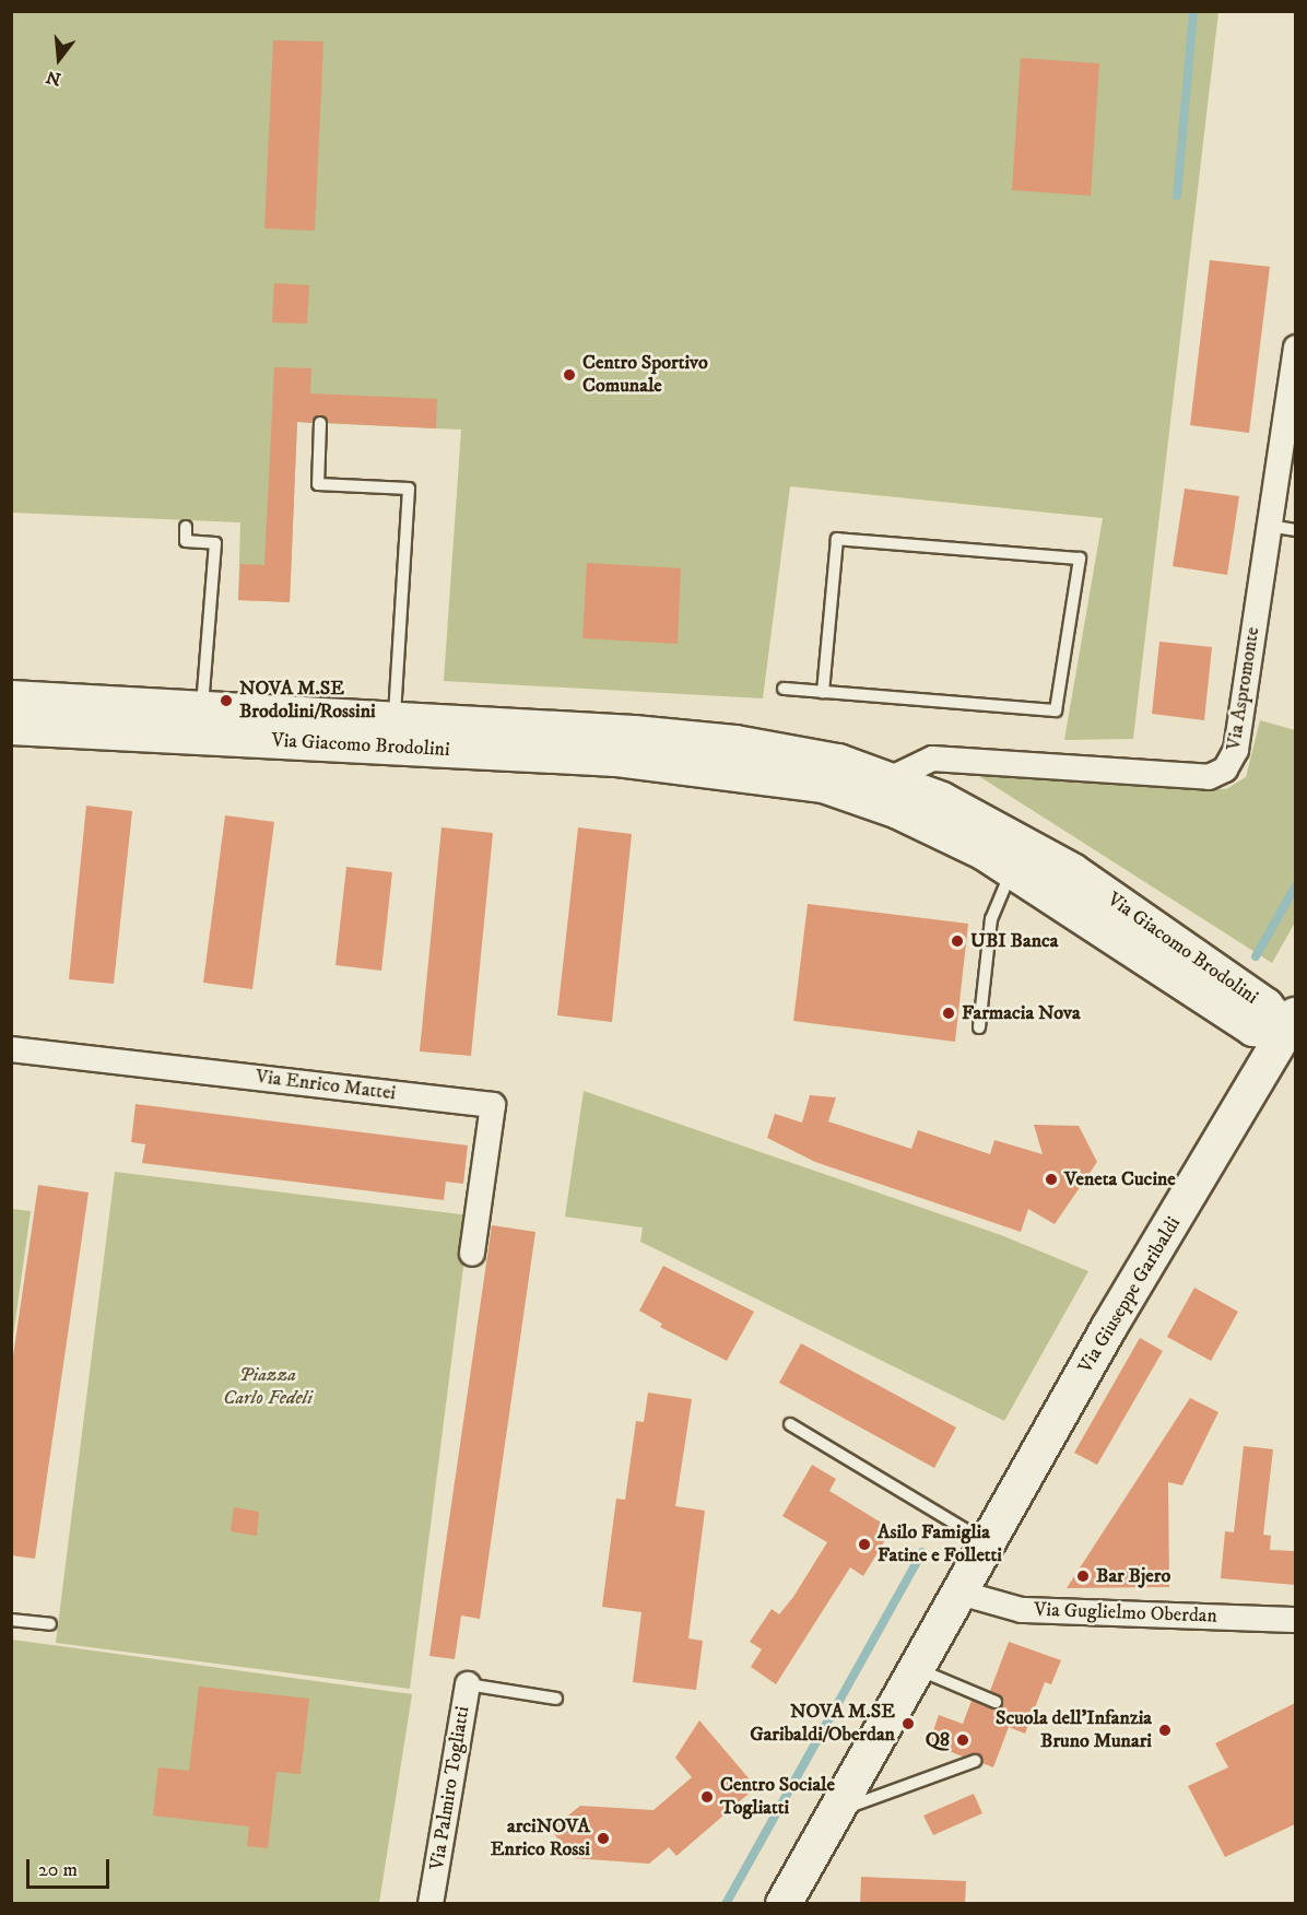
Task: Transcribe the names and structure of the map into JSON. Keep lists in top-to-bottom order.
{
  "streets": {
    "main road": ["Via Giacomo Brodolini", "Via Giuseppe Garibaldi"],
    "street": [
      "Via Aspromonte",
      "Via Enrico Mattei",
      "Via Guglielmo Oberdan",
      "Via Palmiro Togliatti"
    ]
  },
  "crossings": [
    ["Via Aspromonte", "Via Giacomo Brodolini"],
    ["Via Giacomo Brodolini", "Via Giuseppe Garibaldi"],
    ["Via Giuseppe Garibaldi", "Via Guglielmo Oberdan"]
  ],
  "parks": ["Piazza Carlo Fedeli"],
  "places": [
    "Centro Sportivo Comunale",
    "NOVA M.SE Brodolini/Rossini",
    "UBI Banca",
    "Farmacia Nova",
    "Veneta Cucine",
    "Asilo Famiglia Fatine e Folletti",
    "Bar Bjero",
    "NOVA M.SE Garibaldi/Oberdan",
    "Scuola dell'Infanzia Bruno Munari",
    "Q8",
    "Centro Sociale Togliatti",
    "arciNOVA Enrico Rossi"
  ],
  "scale_bar": "20 m",
  "north": "bottom"
}
